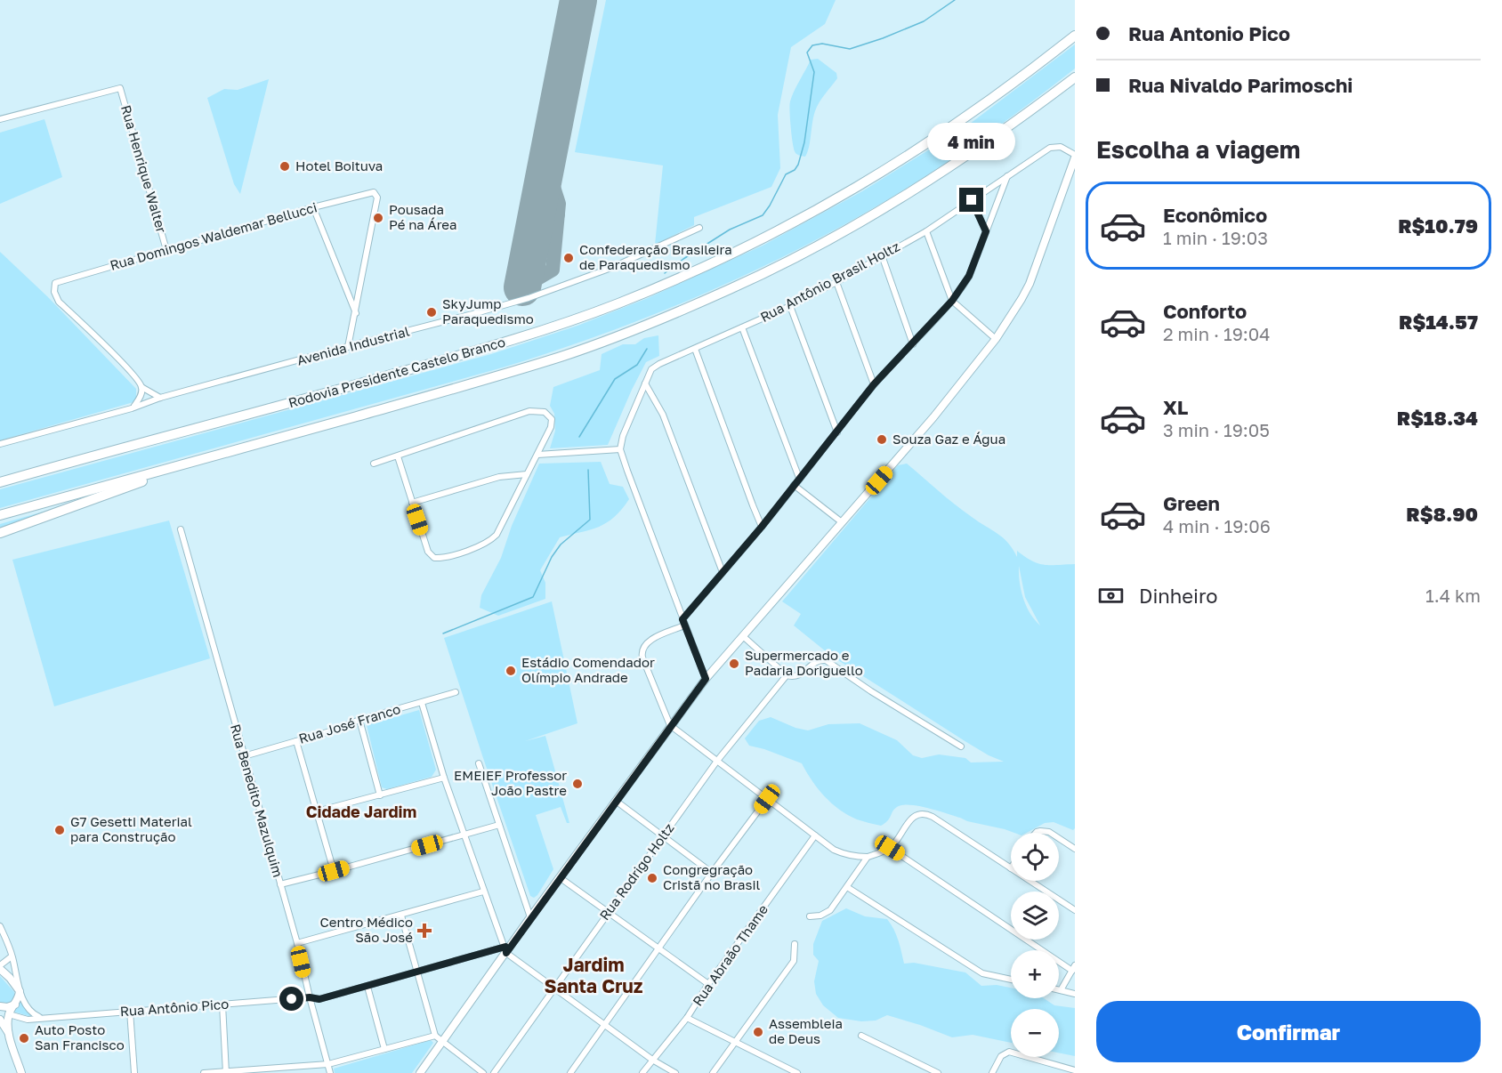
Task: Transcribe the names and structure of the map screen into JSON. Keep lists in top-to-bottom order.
{
  "streets": {
    "highway": ["Rodovia Presidente Castelo Branco"],
    "street": [
      "Rua Henrique Walter",
      "Rua Domingos Waldemar Bellucci",
      "Rua Antônio Brasil Holtz",
      "Avenida Industrial",
      "Rua José Franco",
      "Rua Benedito Mazulquim",
      "Rua Rodrigo Holtz",
      "Rua Abraão Thame",
      "Rua Antônio Pico"
    ]
  },
  "crossings": [
    ["Rua Henrique Walter", "Rua Domingos Waldemar Bellucci"],
    ["Rua José Franco", "Rua Benedito Mazulquim"],
    ["Rua Benedito Mazulquim", "Rua Antônio Pico"]
  ],
  "districts": ["Cidade Jardim", "Jardim Santa Cruz"],
  "places": {
    "other": [
      "Hotel Boituva",
      "Pousada Pé na Área",
      "Confederação Brasileira de Paraquedismo",
      "SkyJump Paraquedismo",
      "Souza Gaz e Água",
      "Supermercado e Padaria Doriguello",
      "Estádio Comendador Olímpio Andrade",
      "EMEIEF Professor João Pastre",
      "G7 Gesetti Material para Construção",
      "Congregração Cristã no Brasil",
      "Assembleia de Deus",
      "Auto Posto San Francisco"
    ],
    "health": ["Centro Médico São José"]
  },
  "page": {
    "banner": ["Rua Antonio Pico", "Rua Nivaldo Parimoschi"],
    "heading": "Escolha a viagem",
    "bubble": "4 min",
    "list": [
      {
        "name": "Econômico",
        "note": "1 min · 19:03",
        "value": "R$10.79"
      },
      {
        "name": "Conforto",
        "note": "2 min · 19:04",
        "value": "R$14.57"
      },
      {
        "name": "XL",
        "note": "3 min · 19:05",
        "value": "R$18.34"
      },
      {
        "name": "Green",
        "note": "4 min · 19:06",
        "value": "R$8.90"
      }
    ],
    "pay": ["Dinheiro", "1.4 km"],
    "map_buttons": ["+", "−"],
    "buttons": "Confirmar"
  }
}
